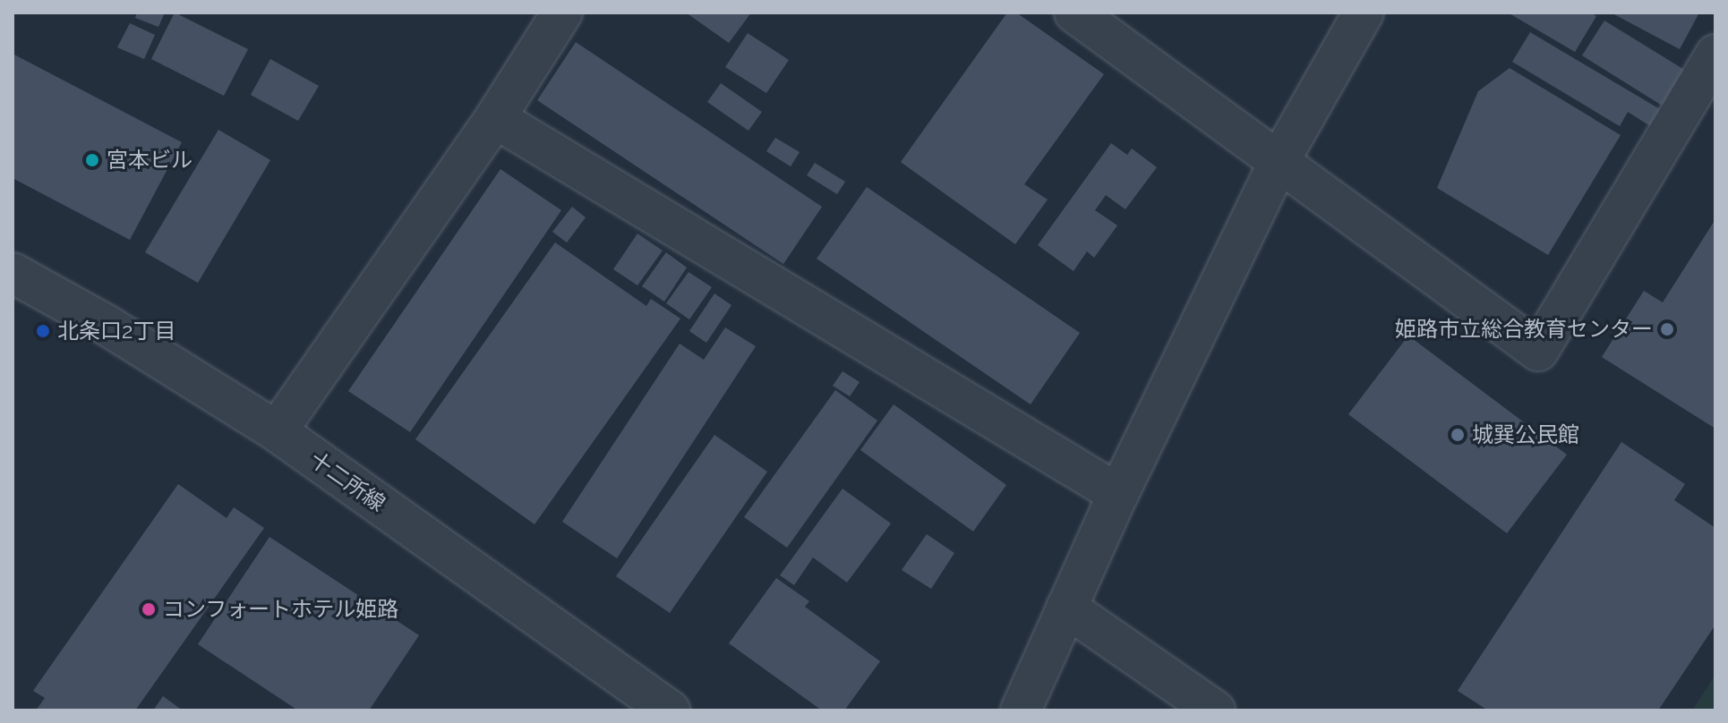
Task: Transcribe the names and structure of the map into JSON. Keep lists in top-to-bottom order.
{
  "streets": {
    "street": ["十二所線"]
  },
  "places": [
    "宮本ビル",
    "姫路市立総合教育センター",
    "北条口2丁目",
    "城巽公民館",
    "コンフォートホテル姫路"
  ]
}
